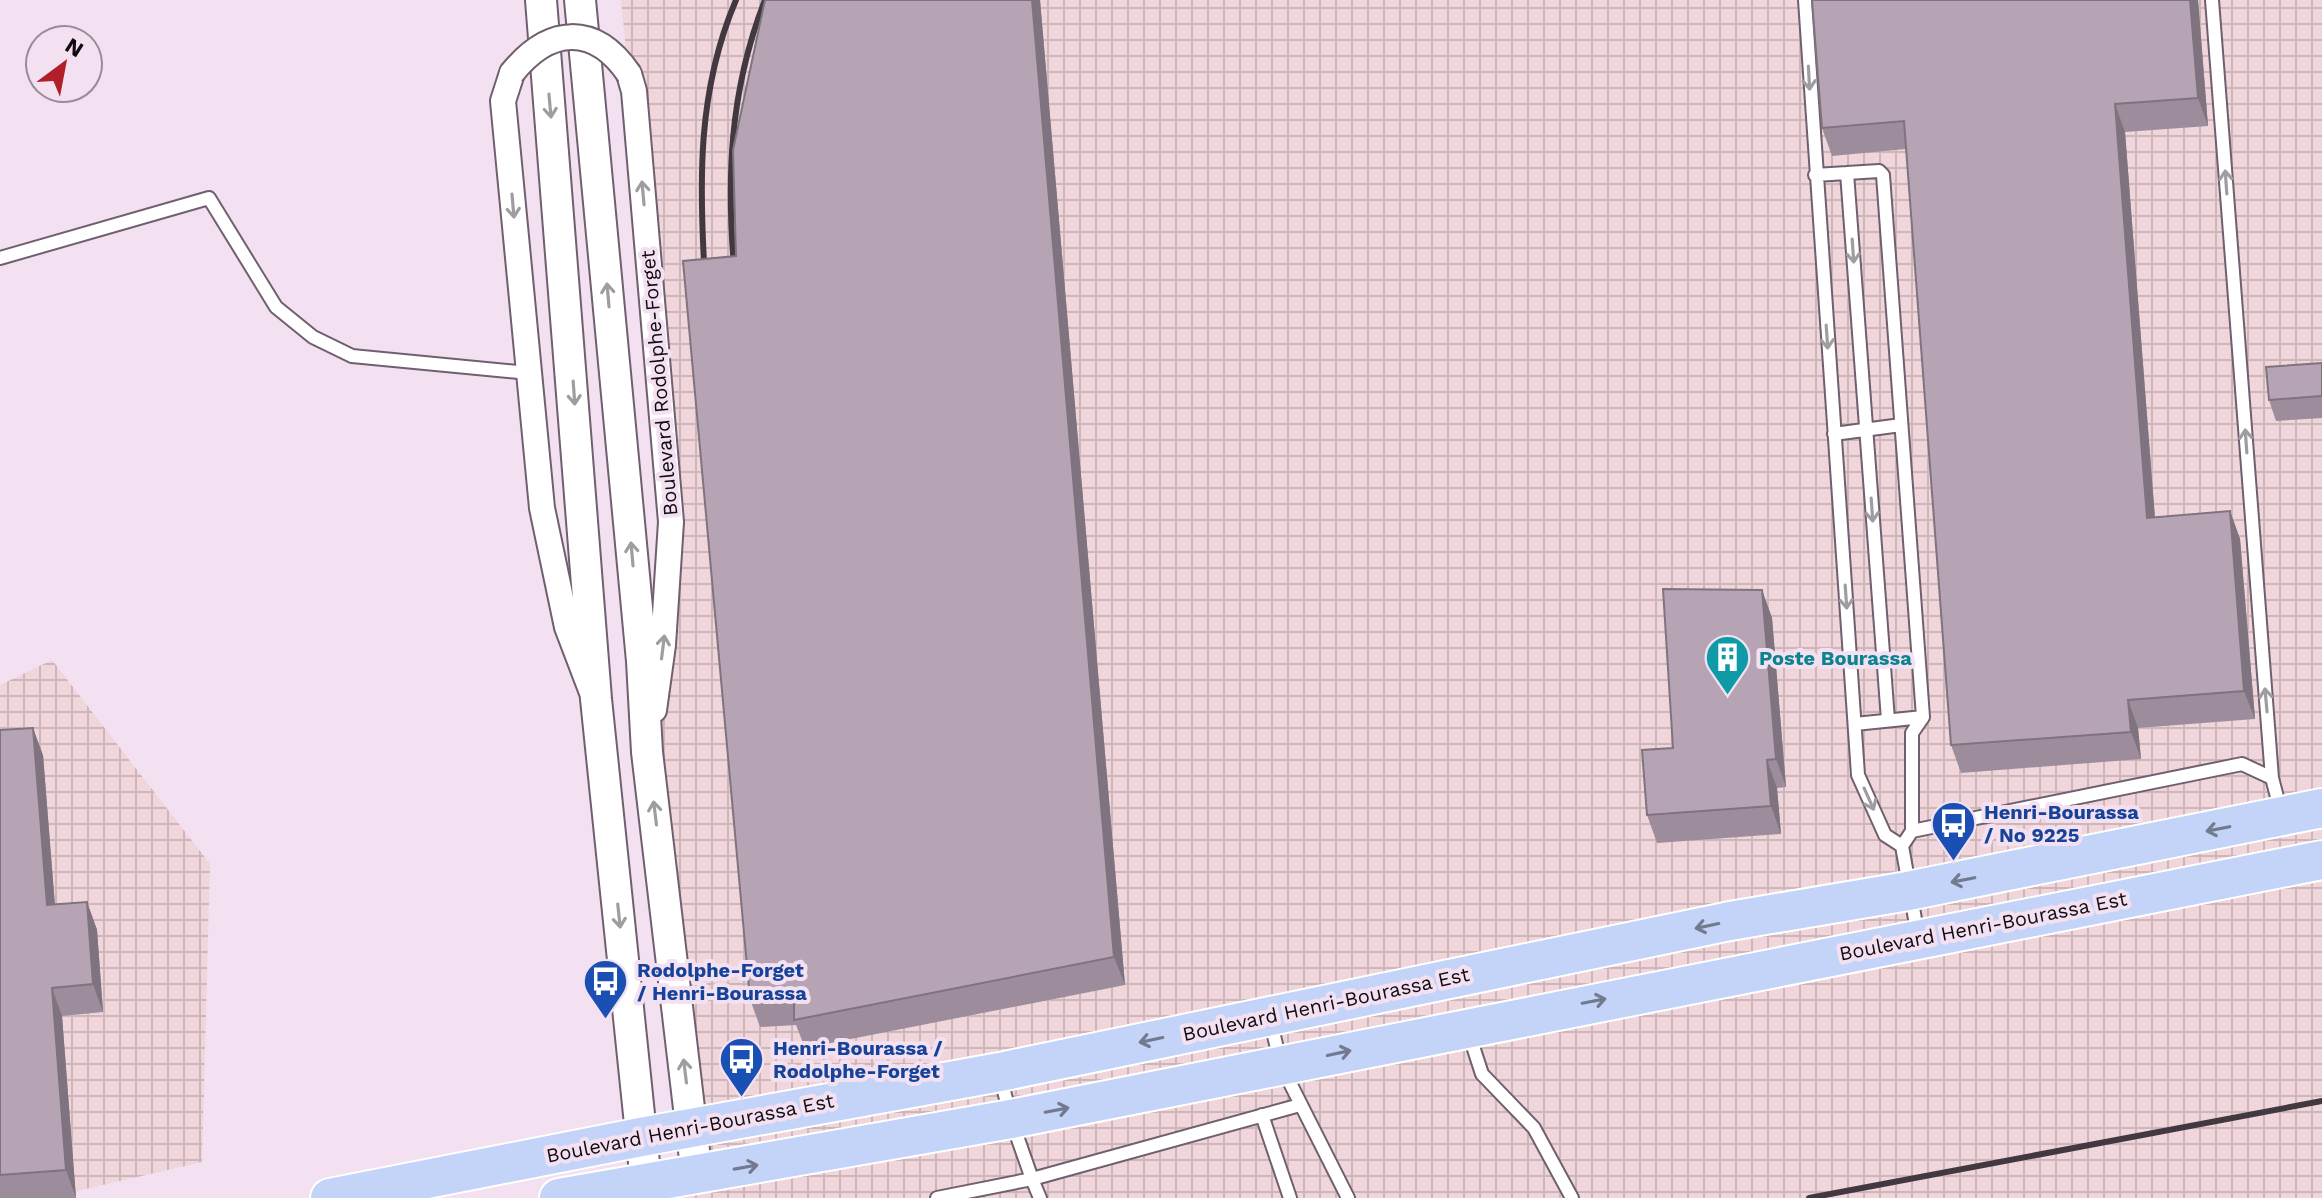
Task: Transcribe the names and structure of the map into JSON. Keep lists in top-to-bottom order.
{
  "streets": {
    "main road": ["Boulevard Henri-Bourassa Est"],
    "street": ["Boulevard Rodolphe-Forget"]
  },
  "crossings": [
    ["Boulevard Rodolphe-Forget", "Boulevard Henri-Bourassa Est"]
  ],
  "places": {
    "building": ["Poste Bourassa"],
    "bus stop": ["Henri-Bourassa / No 9225", "Rodolphe-Forget / Henri-Bourassa", "Henri-Bourassa / Rodolphe-Forget"]
  },
  "north": "top right"
}
